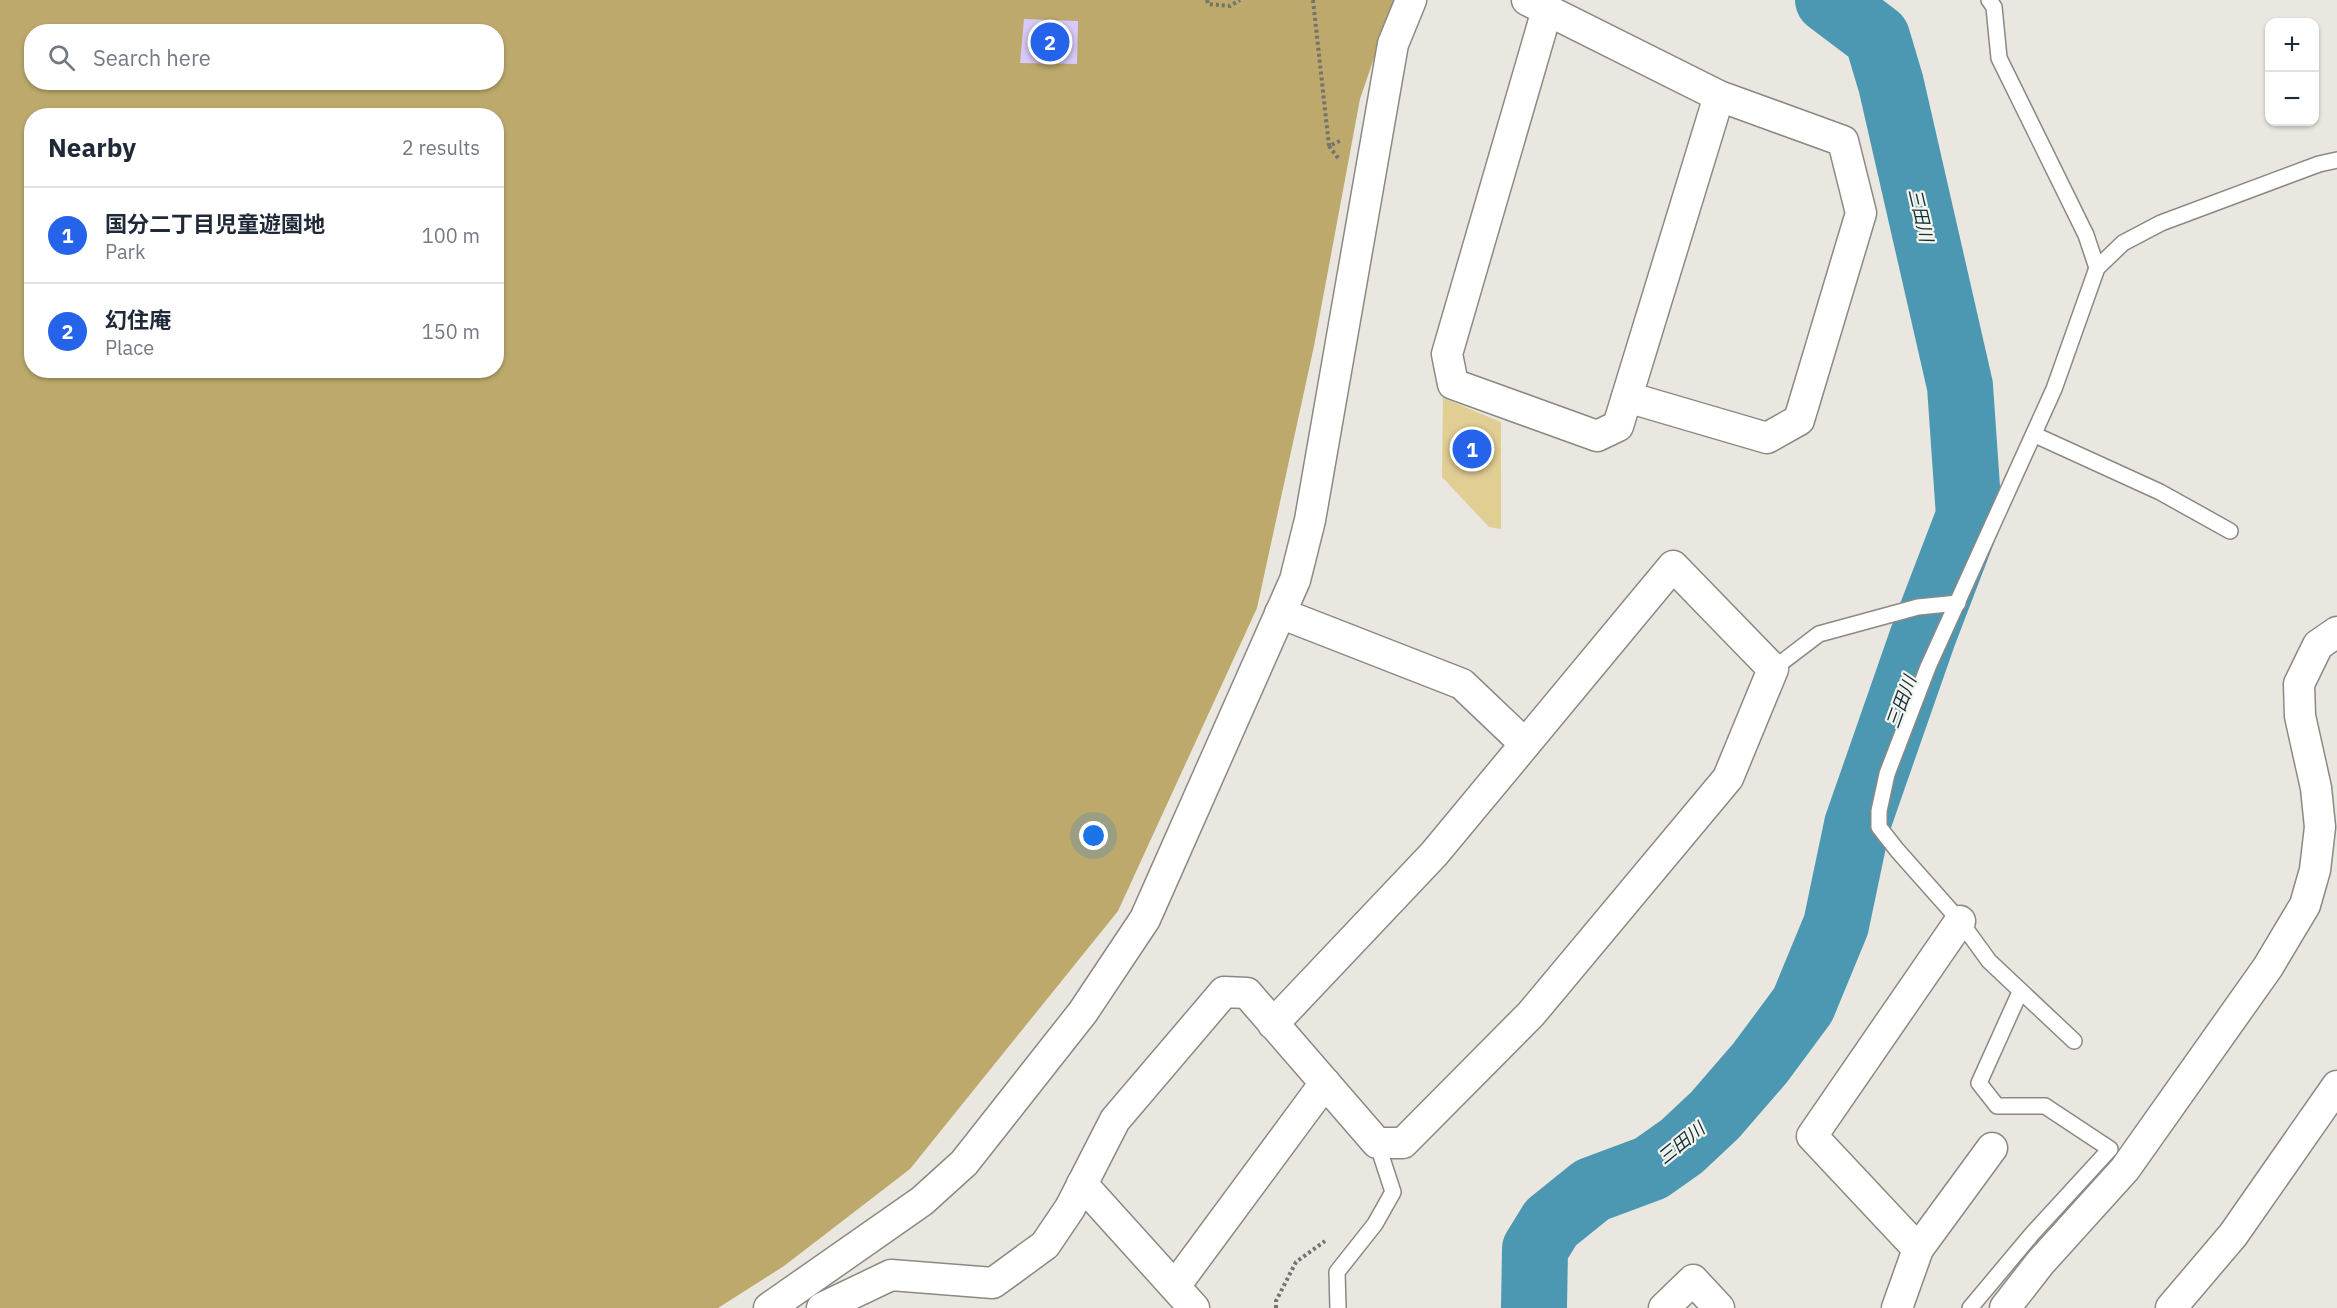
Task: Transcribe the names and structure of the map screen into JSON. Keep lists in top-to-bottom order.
{
  "water": ["三田川"],
  "page": {
    "map_buttons": ["+", "−"],
    "pins": ["2", "1"],
    "search": "Search here",
    "heading": ["Nearby", "2 results"],
    "list": [
      {
        "mark": "1",
        "name": "国分二丁目児童遊園地",
        "note": "Park",
        "value": "100 m"
      },
      {
        "mark": "2",
        "name": "幻住庵",
        "note": "Place",
        "value": "150 m"
      }
    ]
  }
}
